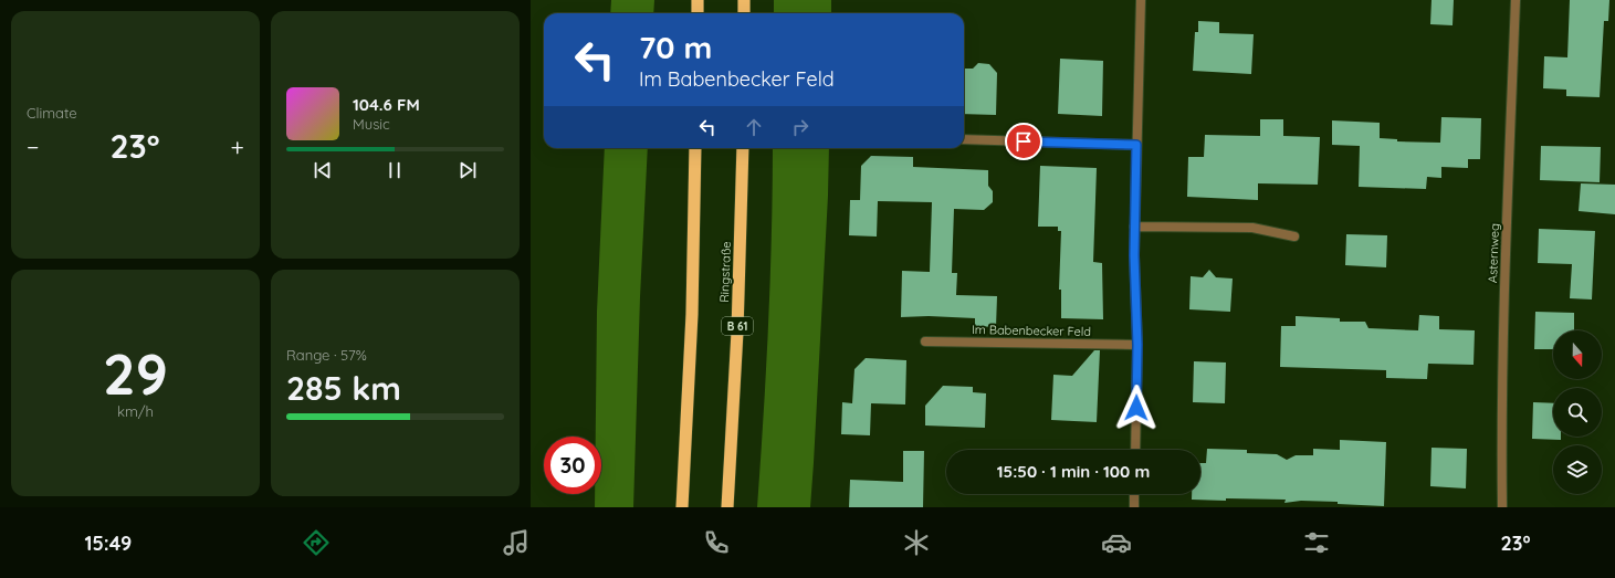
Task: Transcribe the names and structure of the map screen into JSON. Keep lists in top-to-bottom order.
{
  "streets": {
    "highway": ["Ringstraße", "B 61"],
    "street": ["Asternweg", "Im Babenbecker Feld"]
  },
  "north": "bottom",
  "page": {
    "tile": [
      "Climate",
      ["29", "km/h"],
      ["Range · 57%", "285 km"]
    ],
    "turn": ["70 m", "Im Babenbecker Feld"],
    "song": ["104.6 FM", "Music"],
    "heat": ["−", "23°", "+"],
    "limit": "30",
    "trip": "15:50 · 1 min · 100 m",
    "tabs": ["15:49", "23°"]
  }
}
